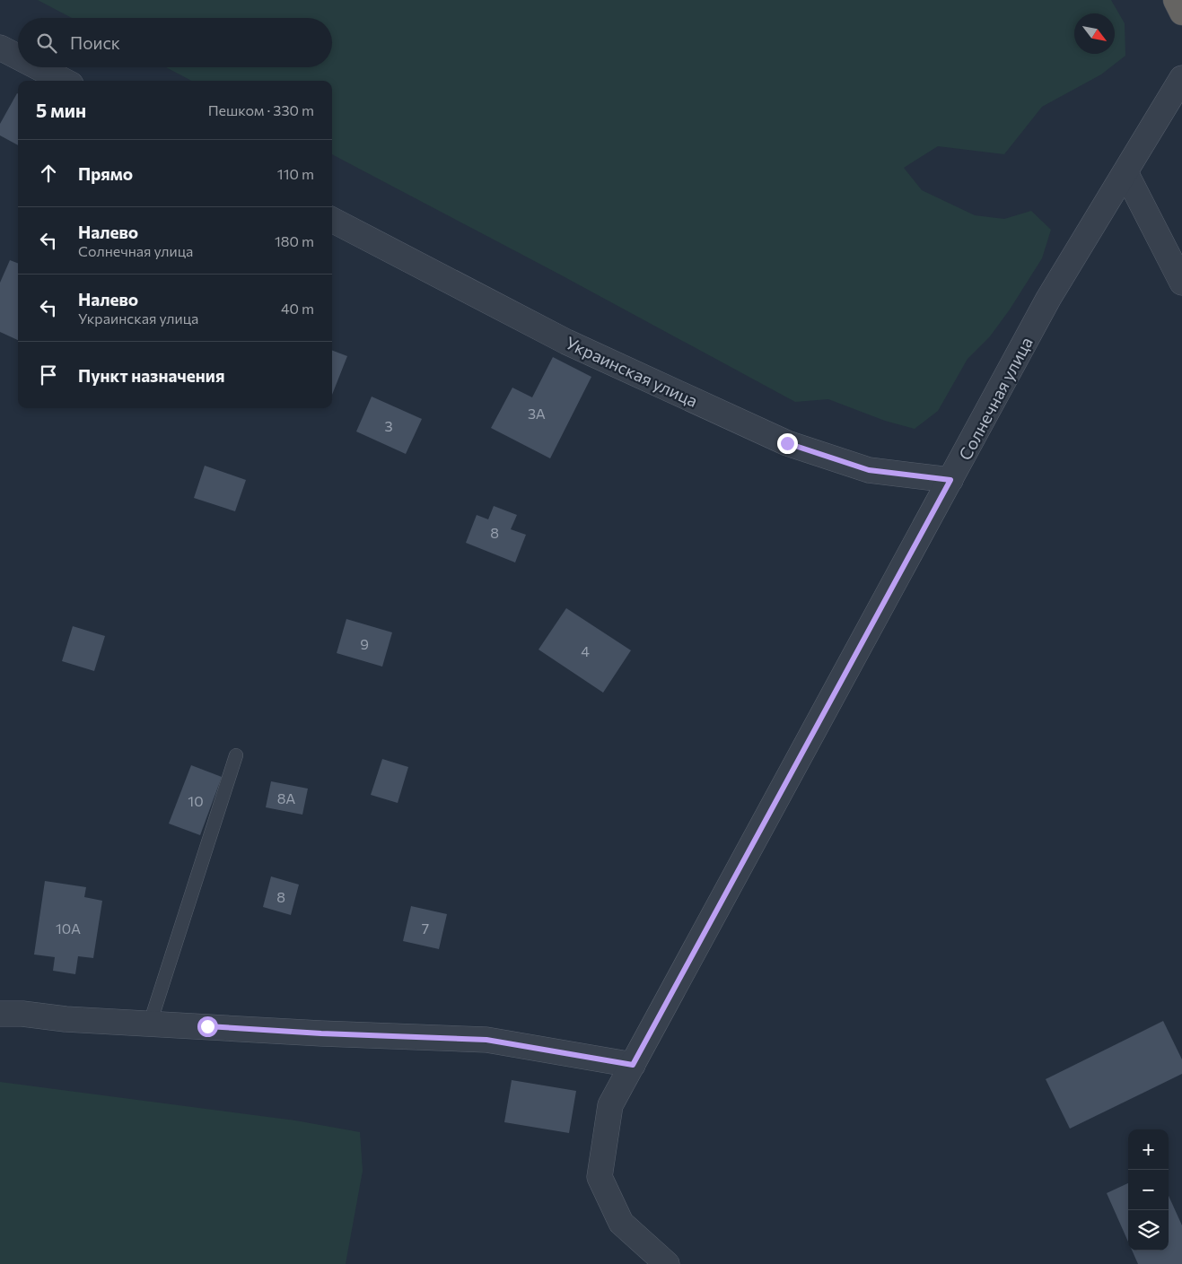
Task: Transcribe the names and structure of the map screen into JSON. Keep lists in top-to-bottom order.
{
  "streets": {
    "street": ["Украинская улица", "Солнечная улица"]
  },
  "crossings": [
    ["Украинская улица", "Солнечная улица"]
  ],
  "house_numbers": [
    "3А",
    "3",
    "8",
    "9",
    "4",
    "8А",
    "10",
    "8",
    "10А",
    "7"
  ],
  "north": "bottom right",
  "page": {
    "search": "Поиск",
    "heading": ["5 мин", "Пешком · 330 m"],
    "list": [
      ["Прямо", "110 m"],
      ["Налево", "Солнечная улица", "180 m"],
      ["Налево", "Украинская улица", "40 m"],
      "Пункт назначения"
    ],
    "map_buttons": ["+", "−"]
  }
}
